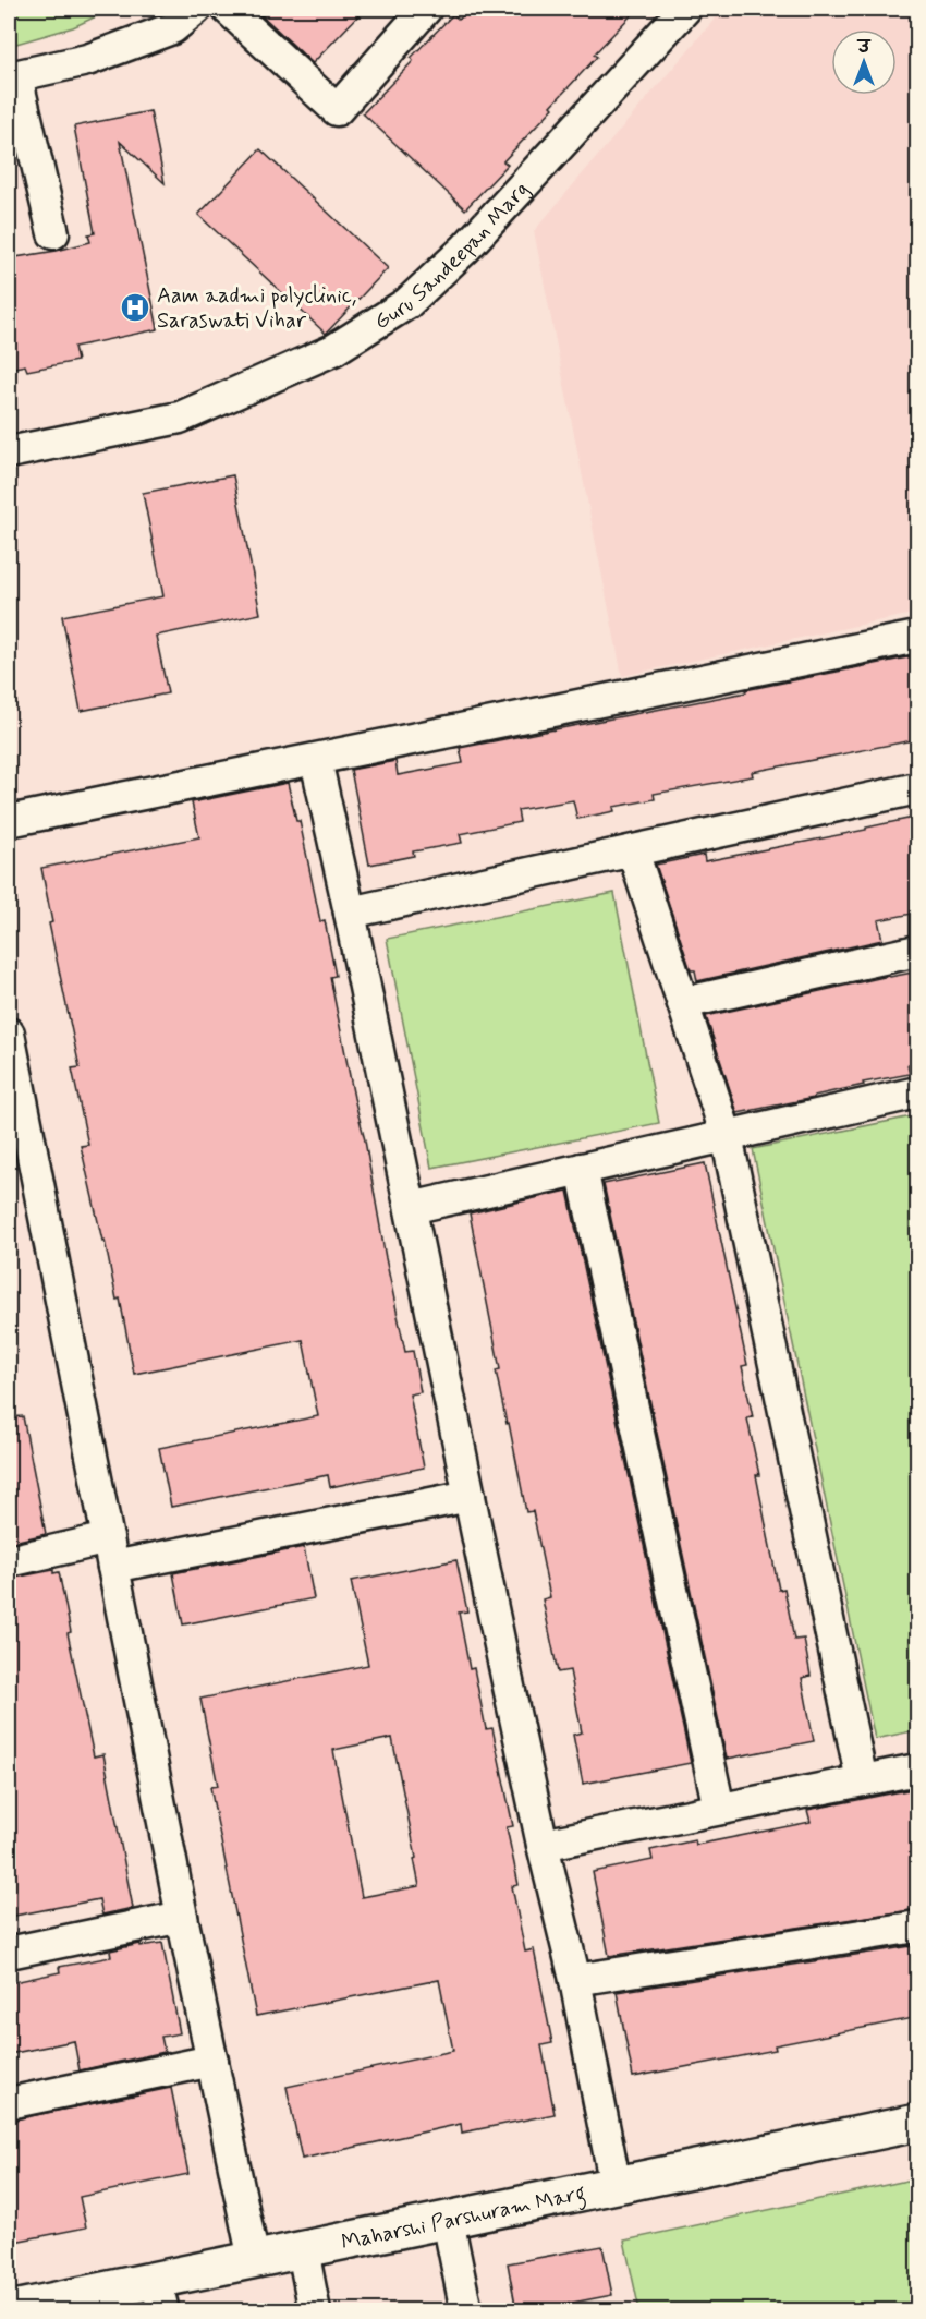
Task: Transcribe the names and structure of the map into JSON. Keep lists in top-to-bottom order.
{
  "streets": {
    "street": ["Guru Sandeepan Marg", "Maharshi Parshuram Marg"]
  },
  "places": {
    "hospital": ["Aam aadmi polyclinic, Saraswati Vihar"]
  },
  "north": "top"
}
